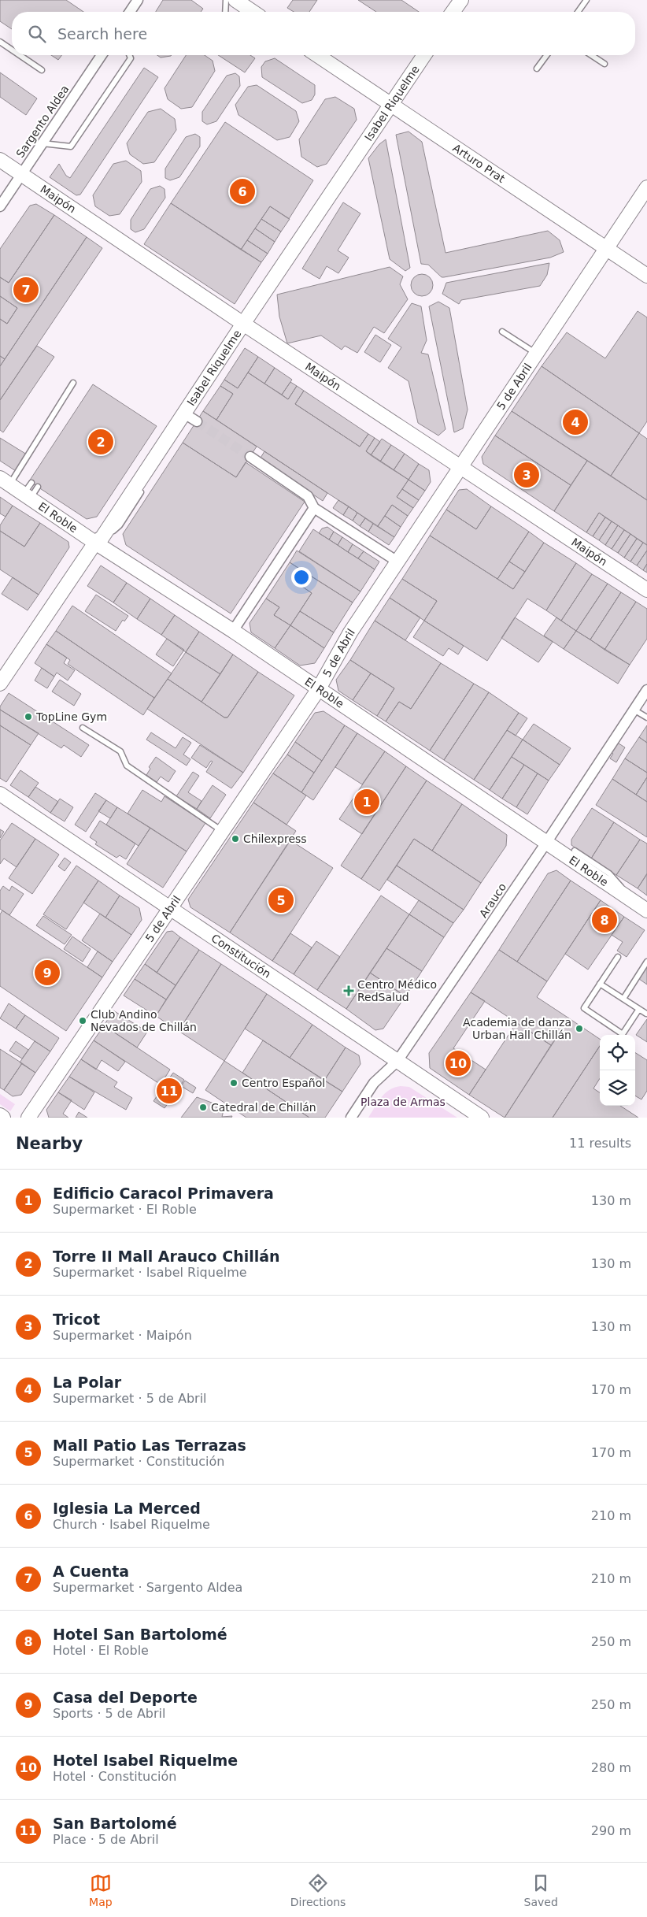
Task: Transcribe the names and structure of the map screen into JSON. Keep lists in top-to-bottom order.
{
  "streets": {
    "street": [
      "Isabel Riquelme",
      "Sargento Aldea",
      "Arturo Prat",
      "Maipón",
      "5 de Abril",
      "El Roble",
      "Arauco",
      "Constitución"
    ]
  },
  "crossings": [
    ["Isabel Riquelme", "Arturo Prat"],
    ["Isabel Riquelme", "Maipón"],
    ["Isabel Riquelme", "El Roble"],
    ["Sargento Aldea", "Maipón"],
    ["Arturo Prat", "5 de Abril"],
    ["Maipón", "5 de Abril"],
    ["5 de Abril", "El Roble"],
    ["5 de Abril", "Constitución"],
    ["El Roble", "Arauco"],
    ["Arauco", "Constitución"]
  ],
  "parks": ["Plaza de Armas"],
  "places": {
    "other": [
      "TopLine Gym",
      "Chilexpress",
      "Club Andino Nevados de Chillán",
      "Academia de danza Urban Hall Chillán",
      "Centro Español",
      "Catedral de Chillán"
    ],
    "health": ["Centro Médico RedSalud"]
  },
  "page": {
    "search": "Search here",
    "pins": [
      "6",
      "7",
      "4",
      "2",
      "3",
      "1",
      "5",
      "8",
      "9",
      "10",
      "11"
    ],
    "heading": ["Nearby", "11 results"],
    "list": [
      {
        "mark": "1",
        "name": "Edificio Caracol Primavera",
        "note": "Supermarket · El Roble",
        "value": "130 m"
      },
      {
        "mark": "2",
        "name": "Torre II Mall Arauco Chillán",
        "note": "Supermarket · Isabel Riquelme",
        "value": "130 m"
      },
      {
        "mark": "3",
        "name": "Tricot",
        "note": "Supermarket · Maipón",
        "value": "130 m"
      },
      {
        "mark": "4",
        "name": "La Polar",
        "note": "Supermarket · 5 de Abril",
        "value": "170 m"
      },
      {
        "mark": "5",
        "name": "Mall Patio Las Terrazas",
        "note": "Supermarket · Constitución",
        "value": "170 m"
      },
      {
        "mark": "6",
        "name": "Iglesia La Merced",
        "note": "Church · Isabel Riquelme",
        "value": "210 m"
      },
      {
        "mark": "7",
        "name": "A Cuenta",
        "note": "Supermarket · Sargento Aldea",
        "value": "210 m"
      },
      {
        "mark": "8",
        "name": "Hotel San Bartolomé",
        "note": "Hotel · El Roble",
        "value": "250 m"
      },
      {
        "mark": "9",
        "name": "Casa del Deporte",
        "note": "Sports · 5 de Abril",
        "value": "250 m"
      },
      {
        "mark": "10",
        "name": "Hotel Isabel Riquelme",
        "note": "Hotel · Constitución",
        "value": "280 m"
      },
      {
        "mark": "11",
        "name": "San Bartolomé",
        "note": "Place · 5 de Abril",
        "value": "290 m"
      }
    ],
    "nav": ["Map", "Directions", "Saved"]
  }
}
